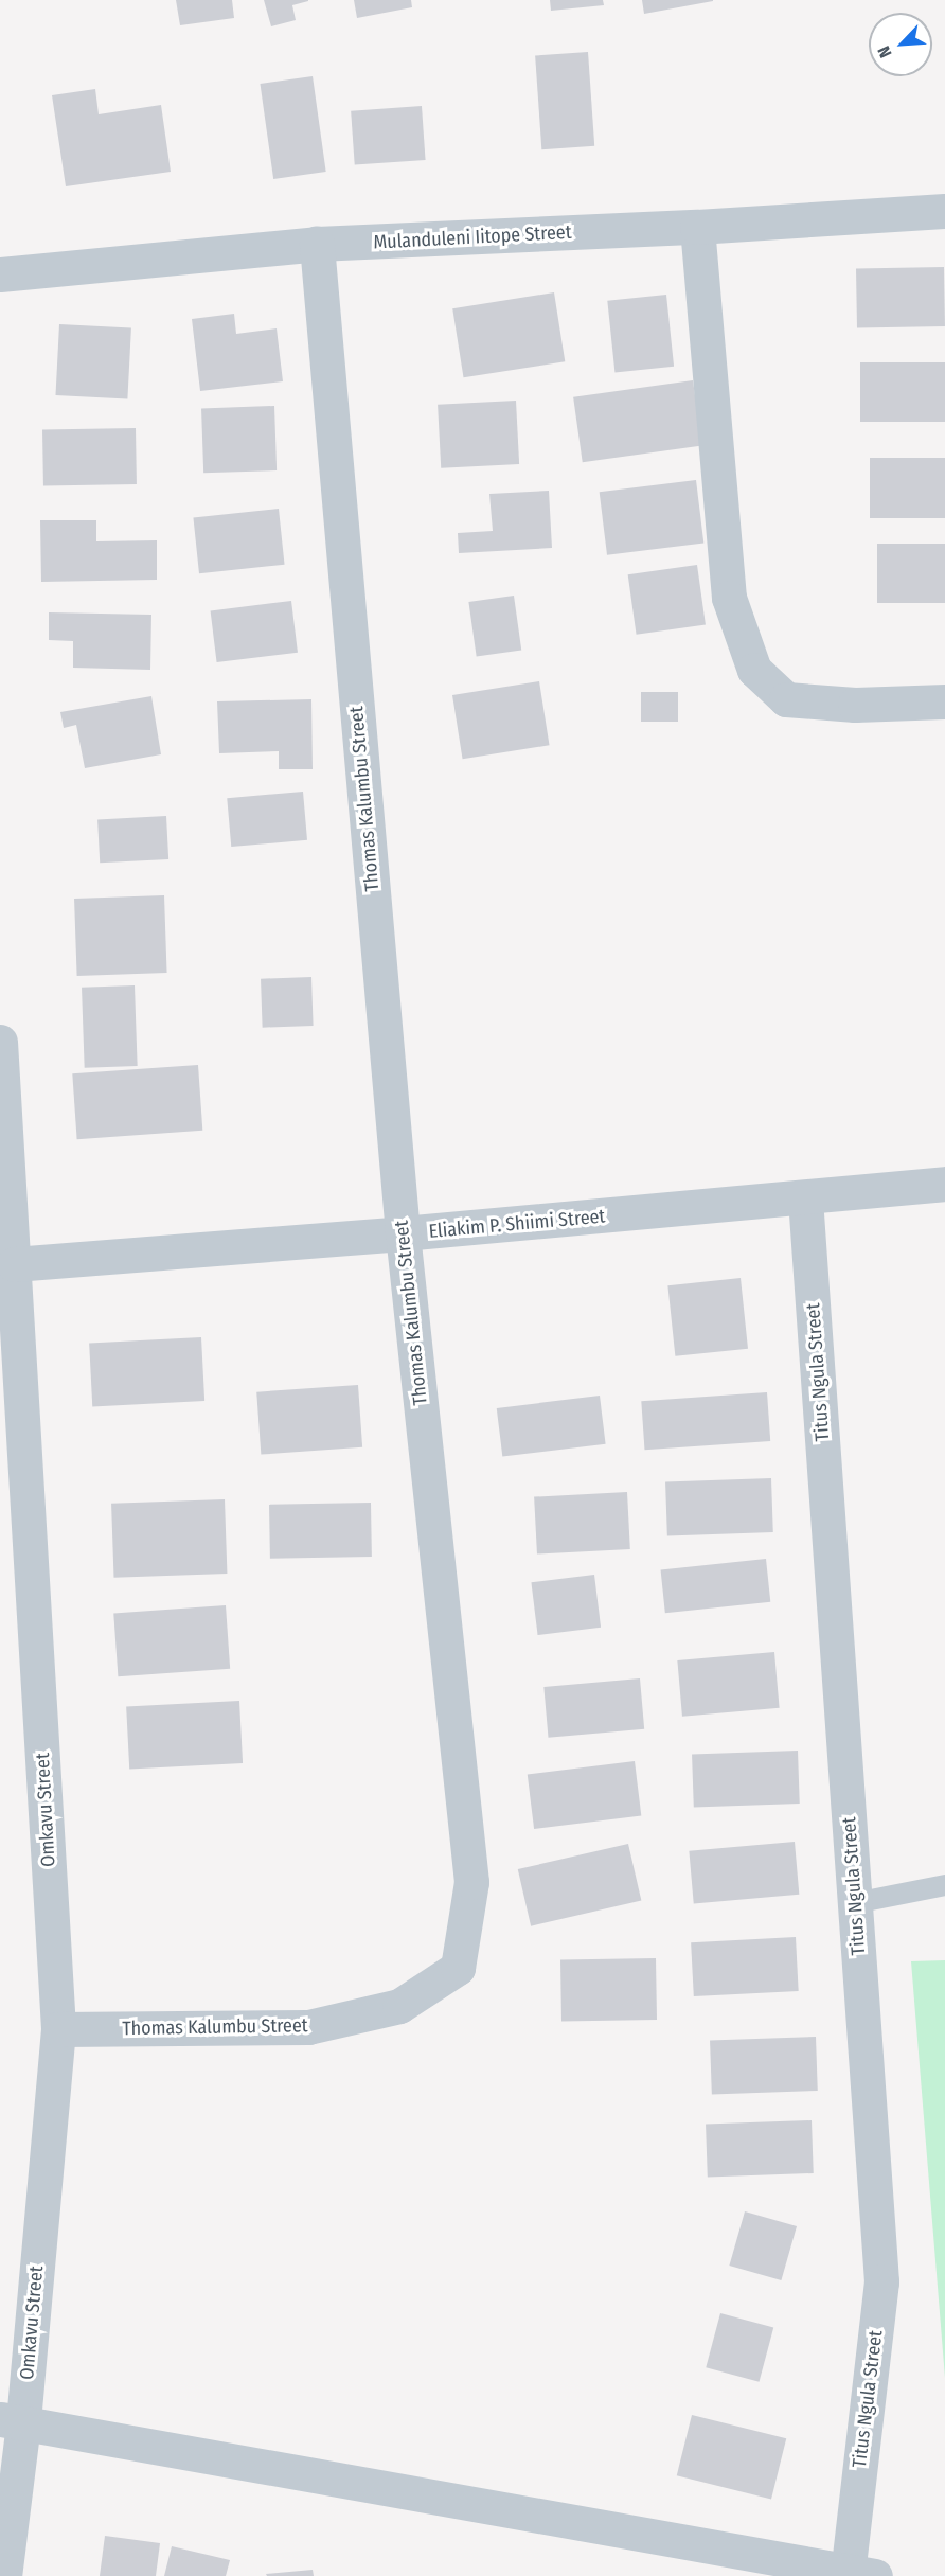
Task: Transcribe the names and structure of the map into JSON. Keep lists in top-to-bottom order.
{
  "streets": {
    "street": [
      "Mulanduleni Iitope Street",
      "Thomas Kalumbu Street",
      "Eliakim P. Shiimi Street",
      "Titus Ngula Street",
      "Omkavu Street"
    ]
  },
  "crossings": [
    ["Mulanduleni Iitope Street", "Thomas Kalumbu Street"],
    ["Thomas Kalumbu Street", "Eliakim P. Shiimi Street"],
    ["Thomas Kalumbu Street", "Omkavu Street"],
    ["Eliakim P. Shiimi Street", "Titus Ngula Street"],
    ["Eliakim P. Shiimi Street", "Omkavu Street"]
  ],
  "north": "bottom left"
}
